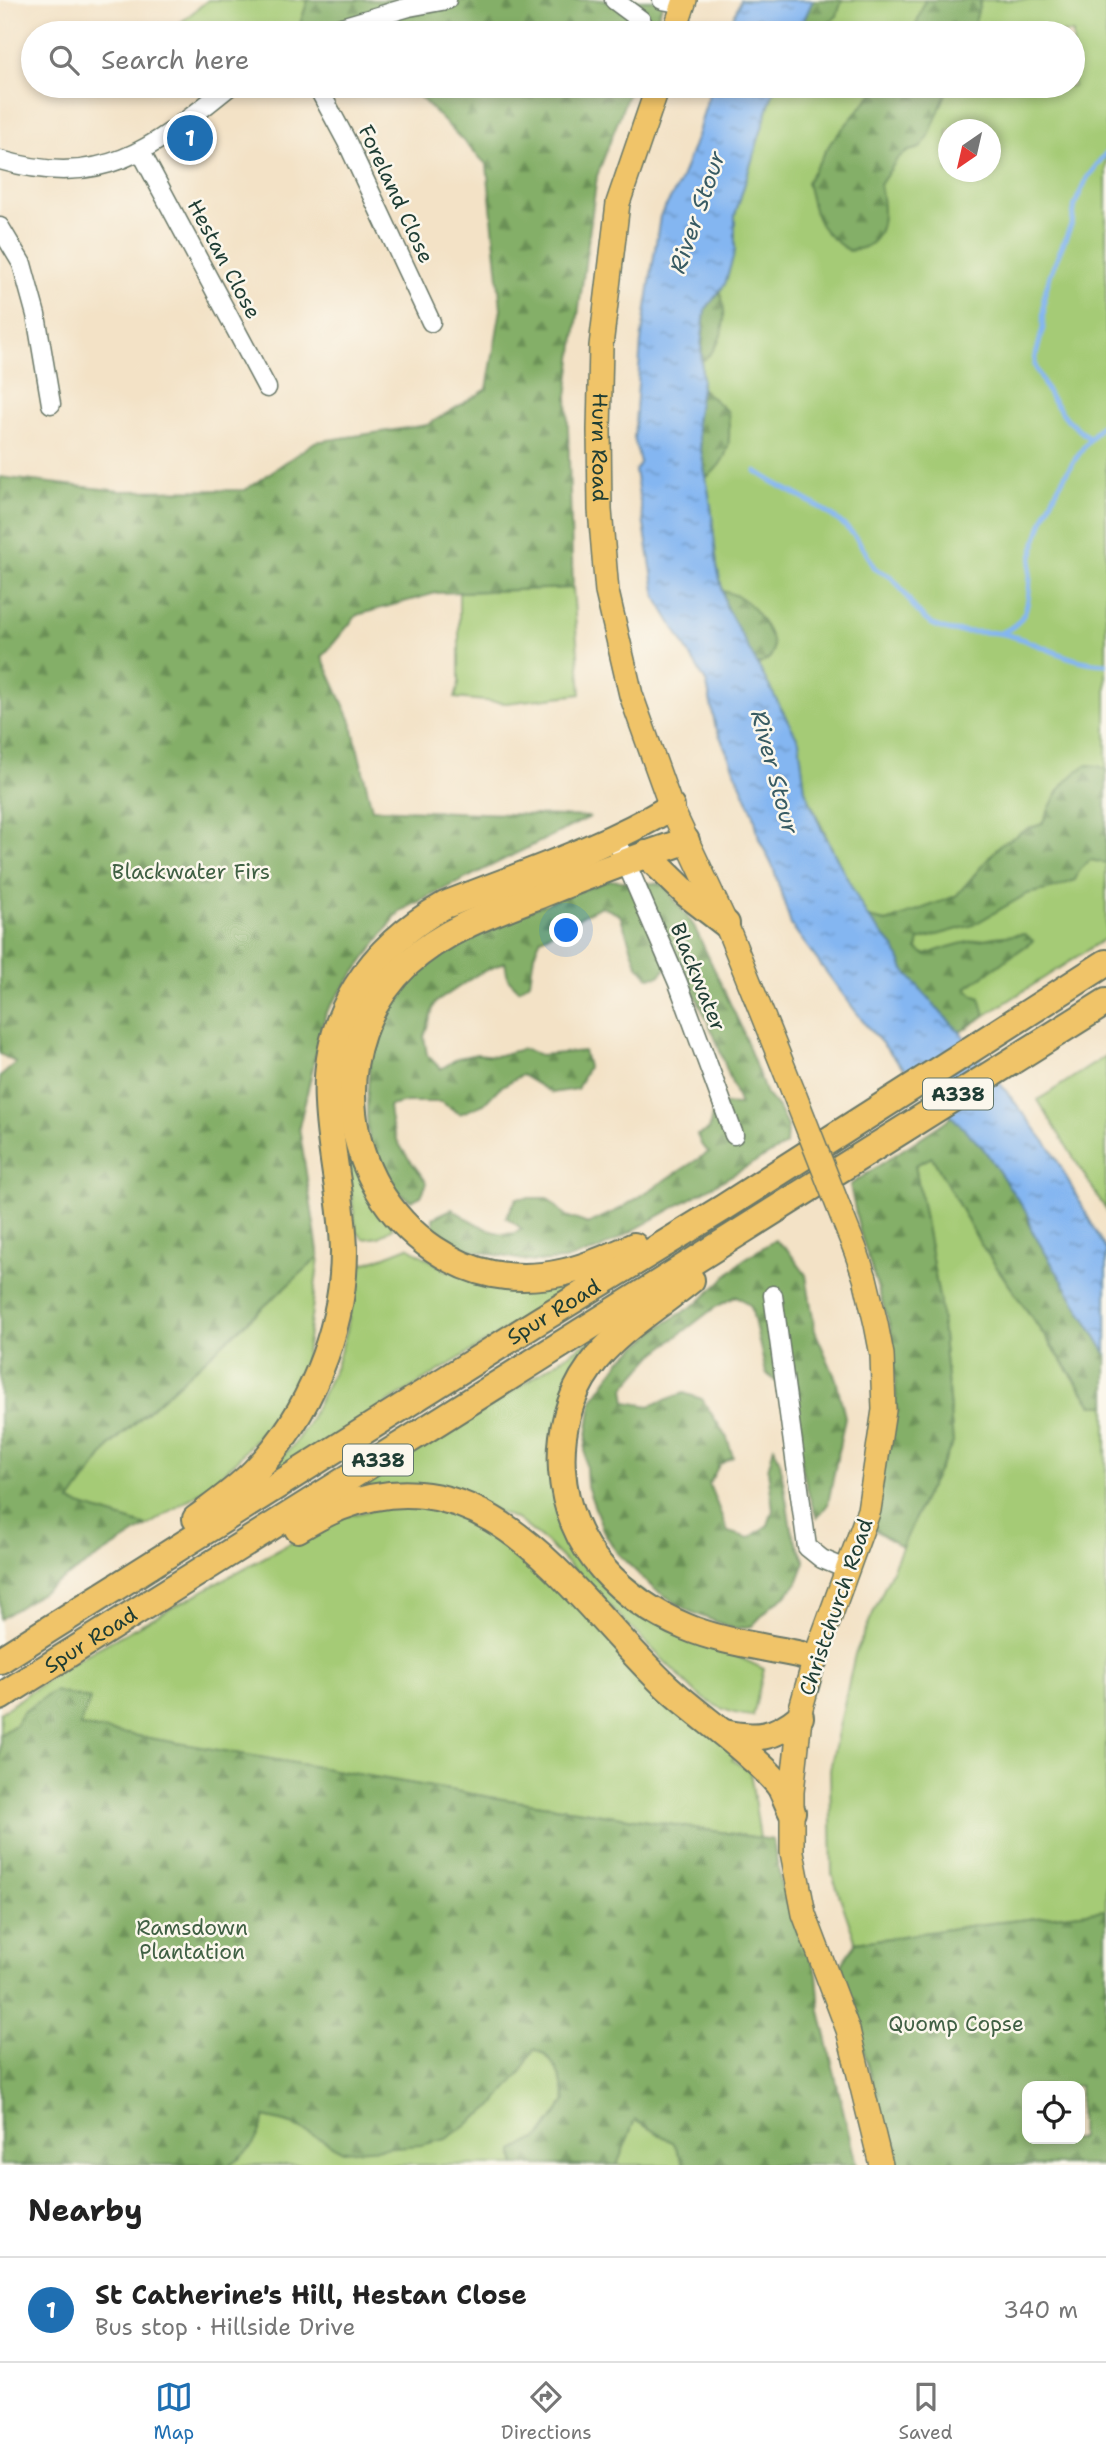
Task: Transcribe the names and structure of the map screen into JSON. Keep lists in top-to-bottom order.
{
  "streets": {
    "highway": ["A338", "Spur Road"],
    "main road": ["Hurn Road", "Christchurch Road"],
    "street": ["Foreland Close", "Hestan Close", "Blackwater"]
  },
  "crossings": [
    ["Hurn Road", "Christchurch Road"]
  ],
  "water": ["River Stour"],
  "parks": ["Blackwater Firs", "Ramsdown Plantation", "Quomp Copse"],
  "north": "bottom left",
  "page": {
    "search": "Search here",
    "pins": "1",
    "heading": "Nearby",
    "list": [
      {
        "mark": "1",
        "name": "St Catherine's Hill, Hestan Close",
        "note": "Bus stop · Hillside Drive",
        "value": "340 m"
      }
    ],
    "nav": ["Map", "Directions", "Saved"]
  }
}
